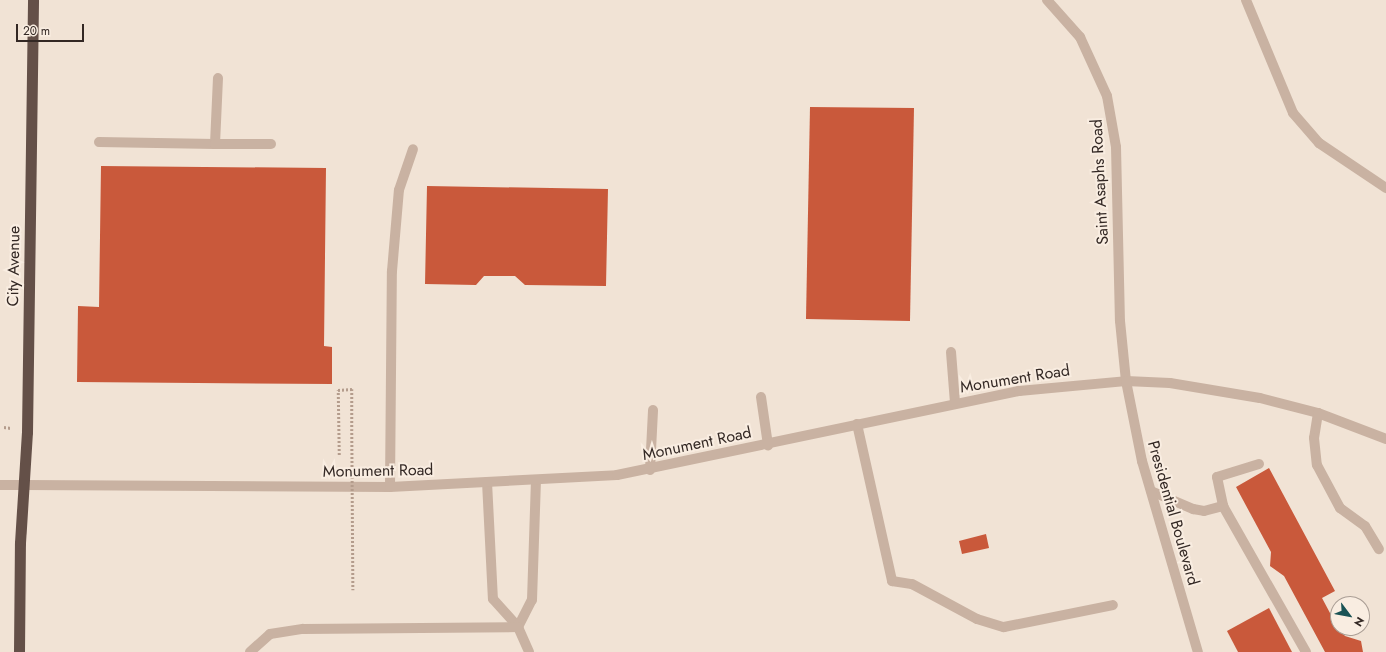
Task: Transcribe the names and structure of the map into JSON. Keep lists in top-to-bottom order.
{
  "streets": {
    "highway": ["City Avenue"],
    "street": ["Saint Asaphs Road", "Monument Road", "Presidential Boulevard"]
  },
  "crossings": [
    ["Saint Asaphs Road", "Monument Road"],
    ["Saint Asaphs Road", "Presidential Boulevard"],
    ["City Avenue", "Monument Road"],
    ["Monument Road", "Presidential Boulevard"]
  ],
  "scale_bar": "20 m",
  "north": "bottom right"
}
